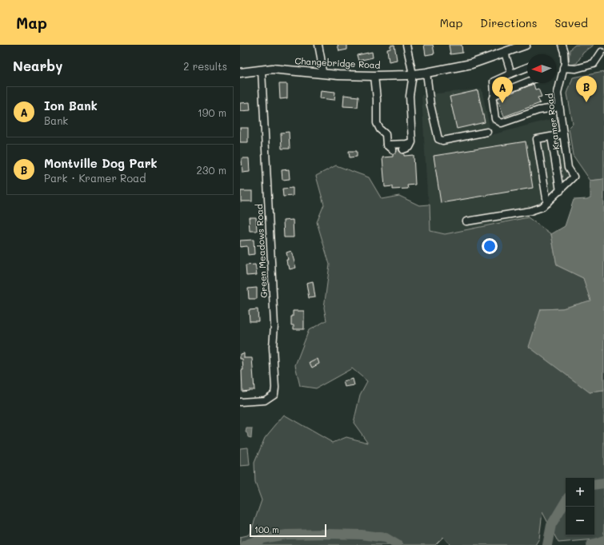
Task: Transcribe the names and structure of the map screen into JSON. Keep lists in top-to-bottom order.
{
  "streets": {
    "main road": ["Changebridge Road"],
    "street": ["Kramer Road", "Green Meadows Road"]
  },
  "crossings": [
    ["Changebridge Road", "Green Meadows Road"]
  ],
  "scale_bar": "100 m",
  "north": "left",
  "page": {
    "header": "Map",
    "nav": ["Map", "Directions", "Saved"],
    "heading": ["Nearby", "2 results"],
    "pins": ["B", "A"],
    "list": [
      {
        "mark": "A",
        "name": "Ion Bank",
        "note": "Bank",
        "value": "190 m"
      },
      {
        "mark": "B",
        "name": "Montville Dog Park",
        "note": "Park · Kramer Road",
        "value": "230 m"
      }
    ],
    "map_buttons": ["+", "−"],
    "scale": "100 m"
  }
}
